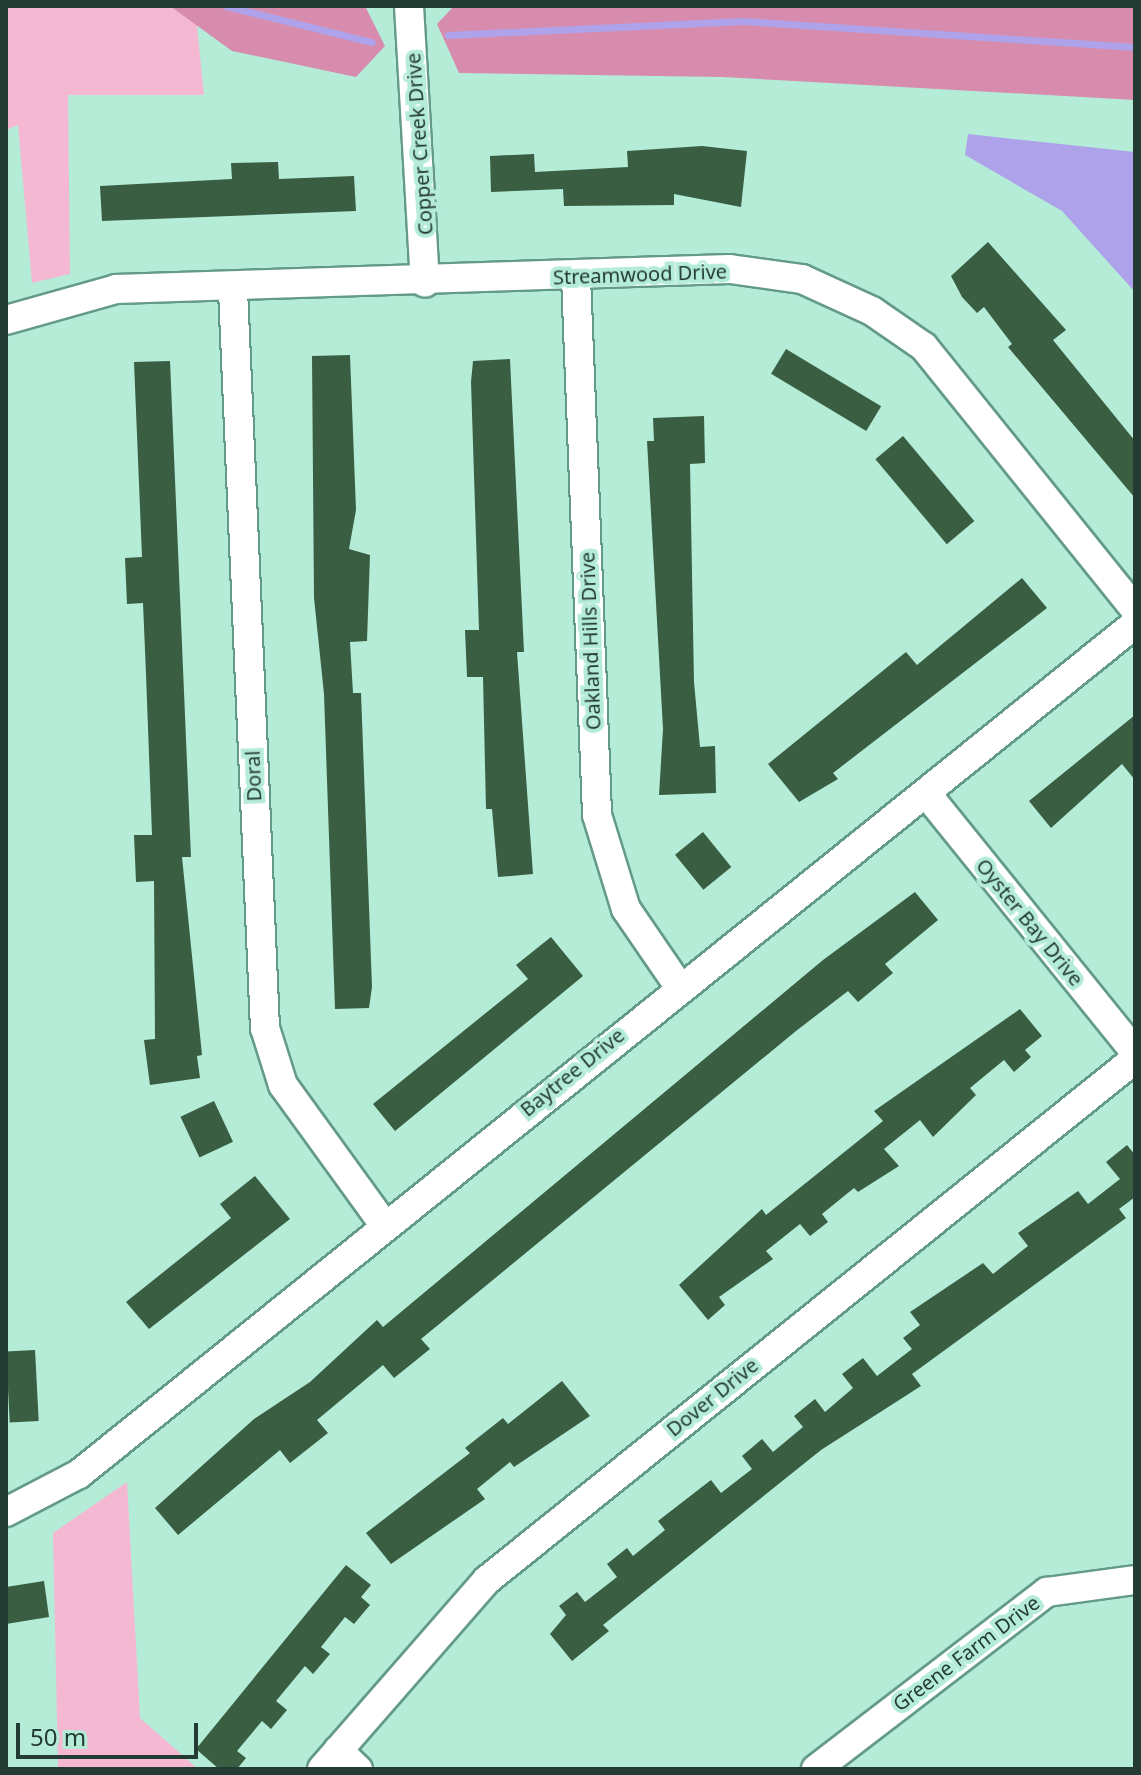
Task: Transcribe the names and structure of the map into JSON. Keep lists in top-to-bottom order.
{
  "streets": {
    "street": [
      "Copper Creek Drive",
      "Streamwood Drive",
      "Oakland Hills Drive",
      "Doral",
      "Oyster Bay Drive",
      "Baytree Drive",
      "Dover Drive",
      "Greene Farm Drive"
    ]
  },
  "crossings": [
    ["Copper Creek Drive", "Streamwood Drive"],
    ["Streamwood Drive", "Oakland Hills Drive"],
    ["Streamwood Drive", "Doral"],
    ["Oakland Hills Drive", "Baytree Drive"],
    ["Doral", "Baytree Drive"],
    ["Oyster Bay Drive", "Baytree Drive"]
  ],
  "scale_bar": "50 m"
}
